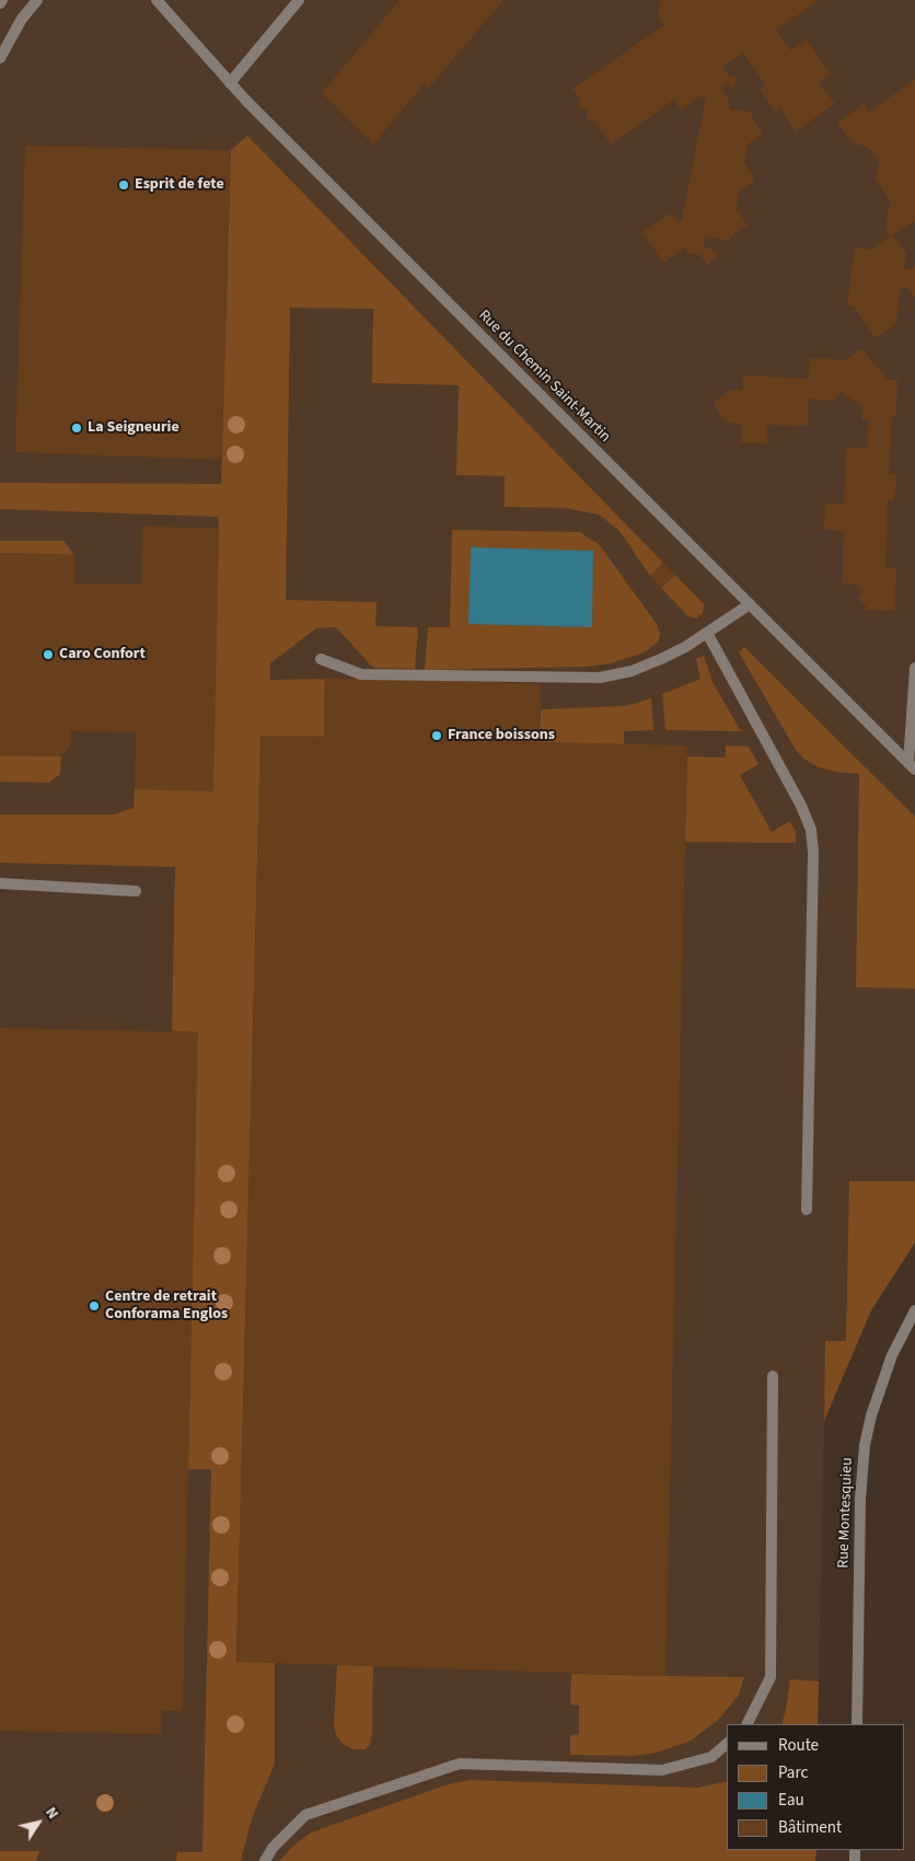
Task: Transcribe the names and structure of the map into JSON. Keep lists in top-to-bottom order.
{
  "streets": {
    "street": ["Rue du Chemin Saint-Martin", "Rue Montesquieu"]
  },
  "places": [
    "Esprit de fete",
    "La Seigneurie",
    "Caro Confort",
    "France boissons",
    "Centre de retrait Conforama Englos"
  ],
  "legend": [
    "Route",
    "Parc",
    "Eau",
    "Bâtiment"
  ],
  "north": "top right"
}
